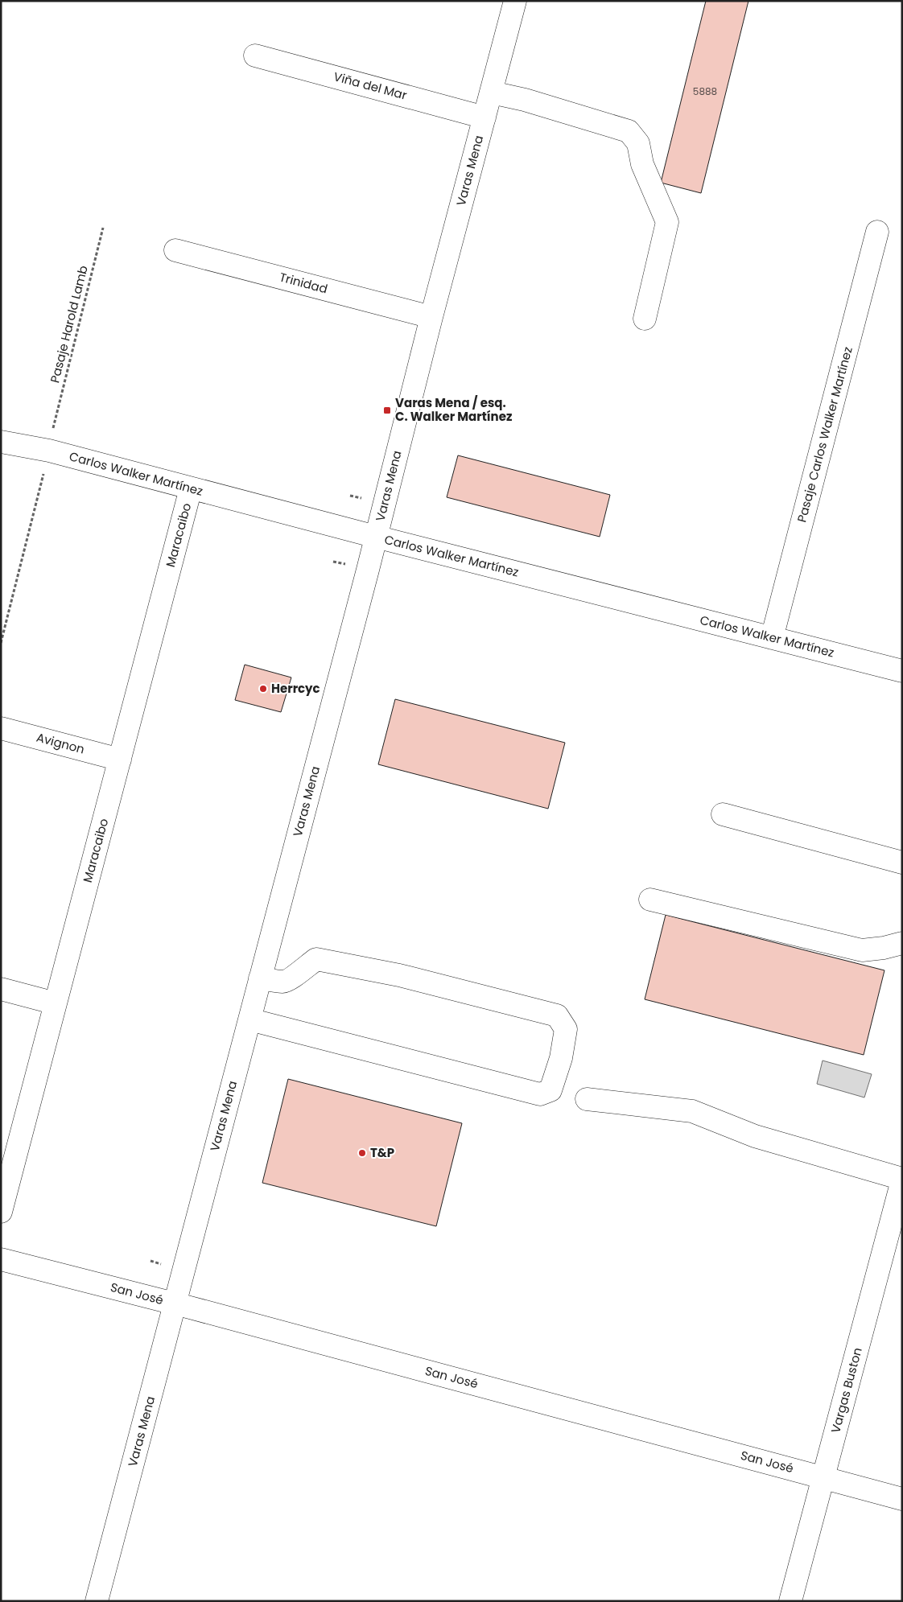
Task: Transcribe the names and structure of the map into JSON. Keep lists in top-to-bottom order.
{
  "streets": {
    "street": [
      "Viña del Mar",
      "Varas Mena",
      "Trinidad",
      "Pasaje Carlos Walker Martínez",
      "Carlos Walker Martínez",
      "Maracaibo",
      "Avignon",
      "San José",
      "Vargas Buston"
    ],
    "path": ["Pasaje Harold Lamb"]
  },
  "crossings": [
    ["Viña del Mar", "Varas Mena"],
    ["Varas Mena", "Trinidad"],
    ["Varas Mena", "Carlos Walker Martínez"],
    ["Varas Mena", "San José"],
    ["Pasaje Carlos Walker Martínez", "Carlos Walker Martínez"],
    ["Carlos Walker Martínez", "Maracaibo"],
    ["Maracaibo", "Avignon"],
    ["San José", "Vargas Buston"]
  ],
  "places": {
    "transit": ["Varas Mena / esq. C. Walker Martínez"],
    "other": ["Herrcyc", "T&P"]
  },
  "house_numbers": ["5888"]
}
